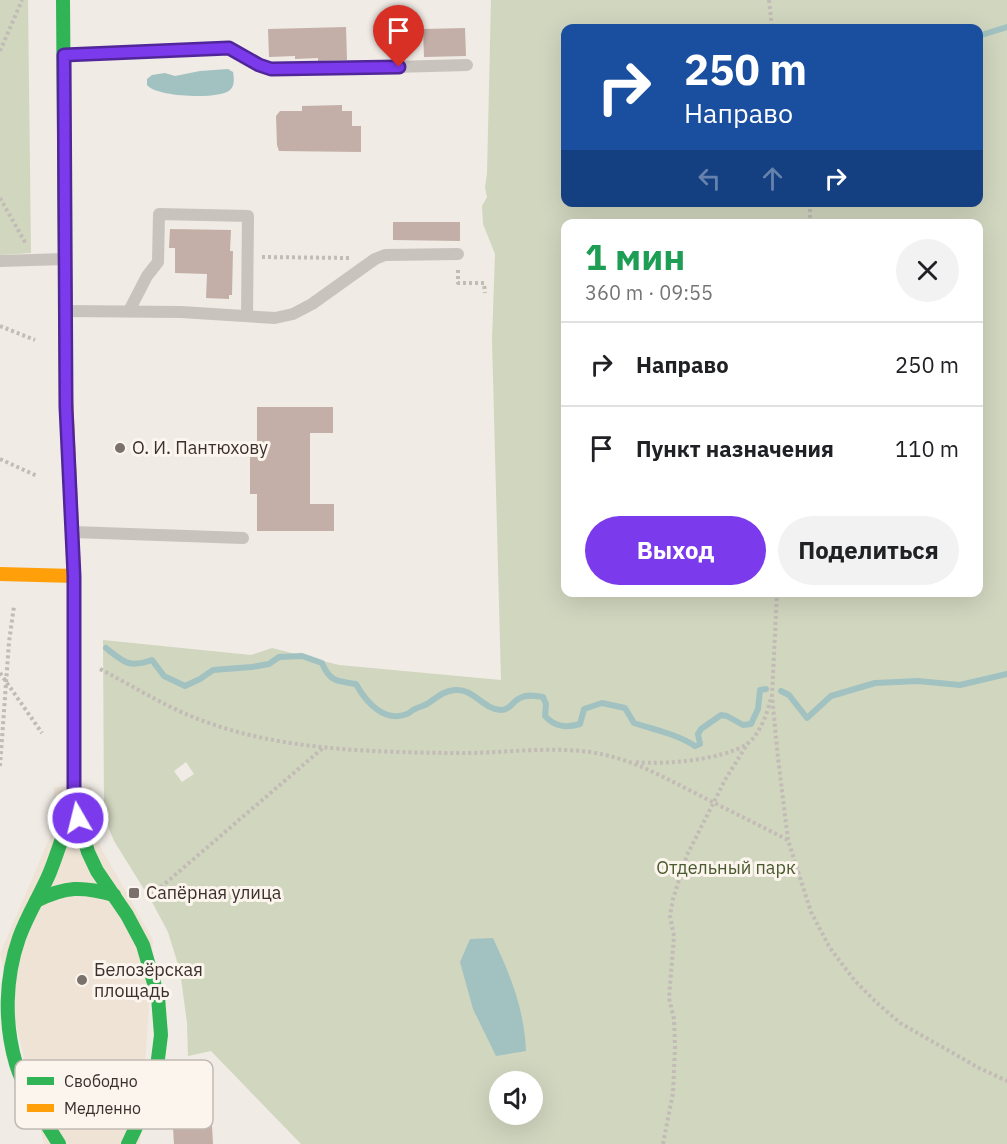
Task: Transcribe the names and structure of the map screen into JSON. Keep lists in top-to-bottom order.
{
  "parks": ["Отдельный парк"],
  "places": {
    "other": ["О. И. Пантюхову", "Белозёрская площадь"],
    "transit": ["Сапёрная улица"]
  },
  "legend": ["Свободно", "Медленно"],
  "page": {
    "turn": ["250 m", "Направо"],
    "heading": ["1 мин", "360 m · 09:55"],
    "list": [
      {
        "name": "Направо",
        "value": "250 m"
      },
      {
        "name": "Пункт назначения",
        "value": "110 m"
      }
    ],
    "buttons": ["Выход", "Поделиться"]
  }
}
